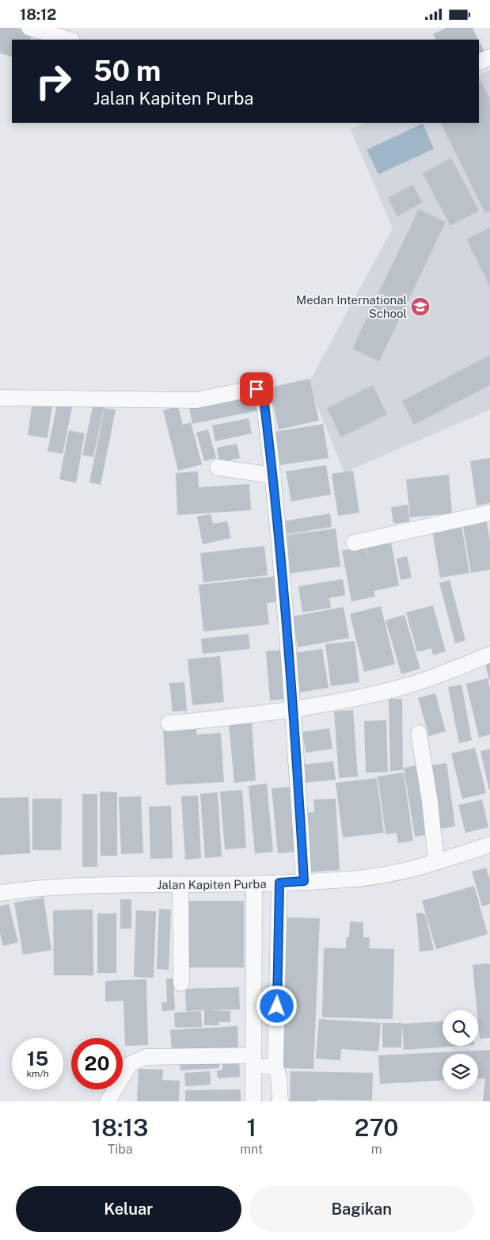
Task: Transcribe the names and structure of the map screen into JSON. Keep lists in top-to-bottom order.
{
  "streets": {
    "street": ["Jalan Kapiten Purba"]
  },
  "places": {
    "school or university": ["Medan International School"]
  },
  "page": {
    "status": "18:12",
    "turn": ["50 m", "Jalan Kapiten Purba"],
    "speed": "15 km/h",
    "limit": "20",
    "eta": [
      "18:13",
      "Tiba",
      "1",
      "mnt",
      "270",
      "m"
    ],
    "buttons": ["Keluar", "Bagikan"]
  }
}
